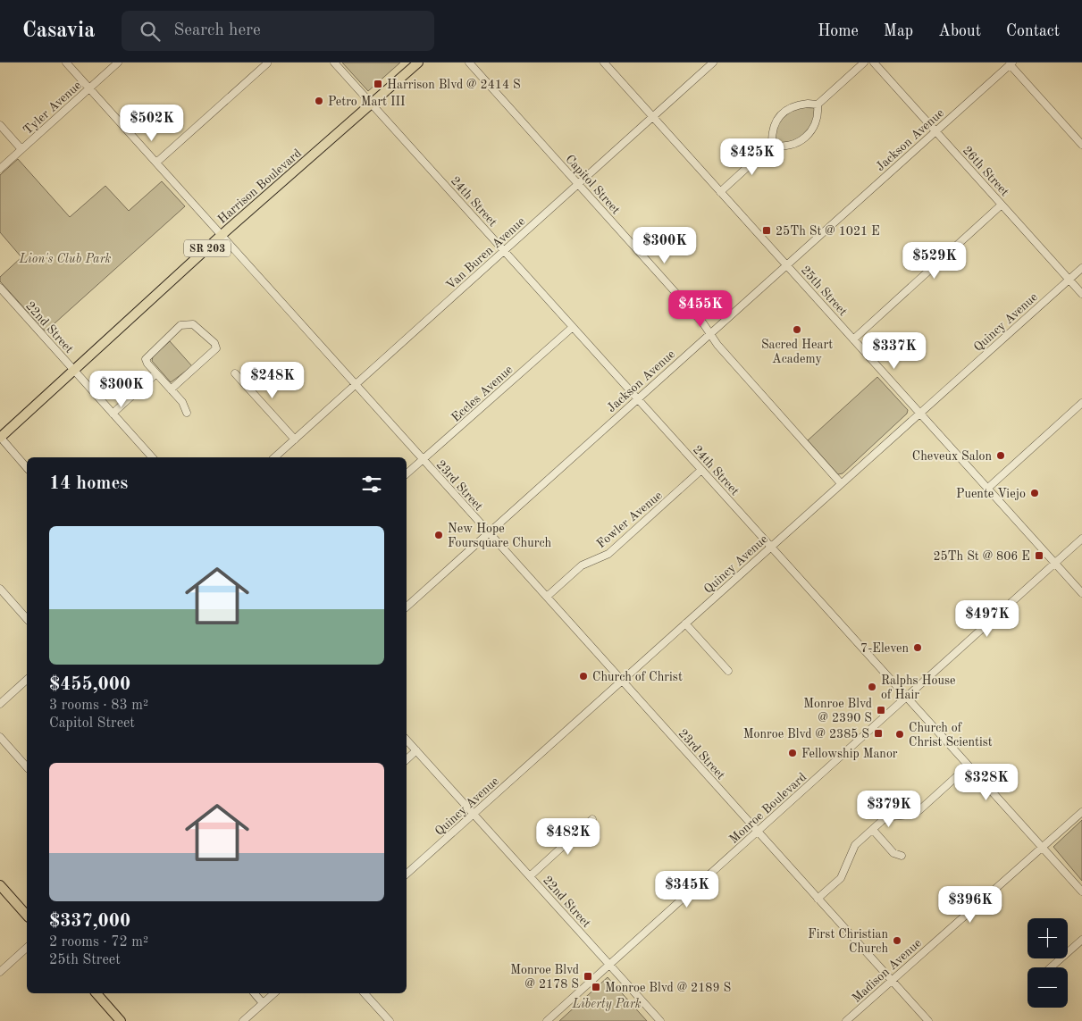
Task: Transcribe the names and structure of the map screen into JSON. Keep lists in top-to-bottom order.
{
  "streets": {
    "main road": ["Harrison Boulevard", "SR 203"],
    "street": [
      "Tyler Avenue",
      "Jackson Avenue",
      "26th Street",
      "Capitol Street",
      "24th Street",
      "Van Buren Avenue",
      "25th Street",
      "Quincy Avenue",
      "22nd Street",
      "Eccles Avenue",
      "23rd Street",
      "Fowler Avenue",
      "Monroe Boulevard",
      "Madison Avenue"
    ]
  },
  "crossings": [
    ["Tyler Avenue", "23rd Street"],
    ["Jackson Avenue", "26th Street"],
    ["Jackson Avenue", "Capitol Street"],
    ["Jackson Avenue", "24th Street"],
    ["Jackson Avenue", "25th Street"],
    ["Jackson Avenue", "23rd Street"],
    ["26th Street", "Quincy Avenue"],
    ["Capitol Street", "Van Buren Avenue"],
    ["Capitol Street", "Quincy Avenue"],
    ["Harrison Boulevard", "24th Street"],
    ["Harrison Boulevard", "22nd Street"],
    ["Harrison Boulevard", "23rd Street"],
    ["24th Street", "Van Buren Avenue"],
    ["24th Street", "Quincy Avenue"],
    ["24th Street", "Eccles Avenue"],
    ["24th Street", "Fowler Avenue"],
    ["24th Street", "Monroe Boulevard"],
    ["24th Street", "Madison Avenue"],
    ["Van Buren Avenue", "25th Street"],
    ["Van Buren Avenue", "23rd Street"],
    ["25th Street", "Quincy Avenue"],
    ["25th Street", "Monroe Boulevard"],
    ["Quincy Avenue", "22nd Street"],
    ["Quincy Avenue", "23rd Street"],
    ["22nd Street", "Monroe Boulevard"],
    ["Eccles Avenue", "23rd Street"],
    ["23rd Street", "Fowler Avenue"],
    ["23rd Street", "Monroe Boulevard"],
    ["23rd Street", "Madison Avenue"]
  ],
  "parks": ["Lion's Club Park", "Liberty Park"],
  "places": {
    "transit": [
      "Harrison Blvd @ 2414 S",
      "25Th St @ 1021 E",
      "25Th St @ 806 E",
      "Monroe Blvd @ 2390 S",
      "Monroe Blvd @ 2385 S",
      "Monroe Blvd @ 2178 S",
      "Monroe Blvd @ 2189 S"
    ],
    "other": [
      "Petro Mart III",
      "Sacred Heart Academy",
      "Cheveux Salon",
      "Puente Viejo",
      "New Hope Foursquare Church",
      "7-Eleven",
      "Church of Christ",
      "Ralphs House of Hair",
      "Church of Christ Scientist",
      "Fellowship Manor",
      "First Christian Church"
    ]
  },
  "page": {
    "header": "Casavia",
    "search": "Search here",
    "nav": [
      "Home",
      "Map",
      "About",
      "Contact"
    ],
    "price": [
      "$502K",
      "$425K",
      "$300K",
      "$529K",
      "$455K",
      "$337K",
      "$248K",
      "$300K",
      "$497K",
      "$328K",
      "$379K",
      "$482K",
      "$345K",
      "$396K"
    ],
    "heading": "14 homes",
    "list": [
      {
        "name": "$455,000",
        "note": "3 rooms · 83 m² · Capitol Street"
      },
      {
        "name": "$337,000",
        "note": "2 rooms · 72 m² · 25th Street"
      }
    ],
    "map_buttons": ["+", "−"]
  }
}
